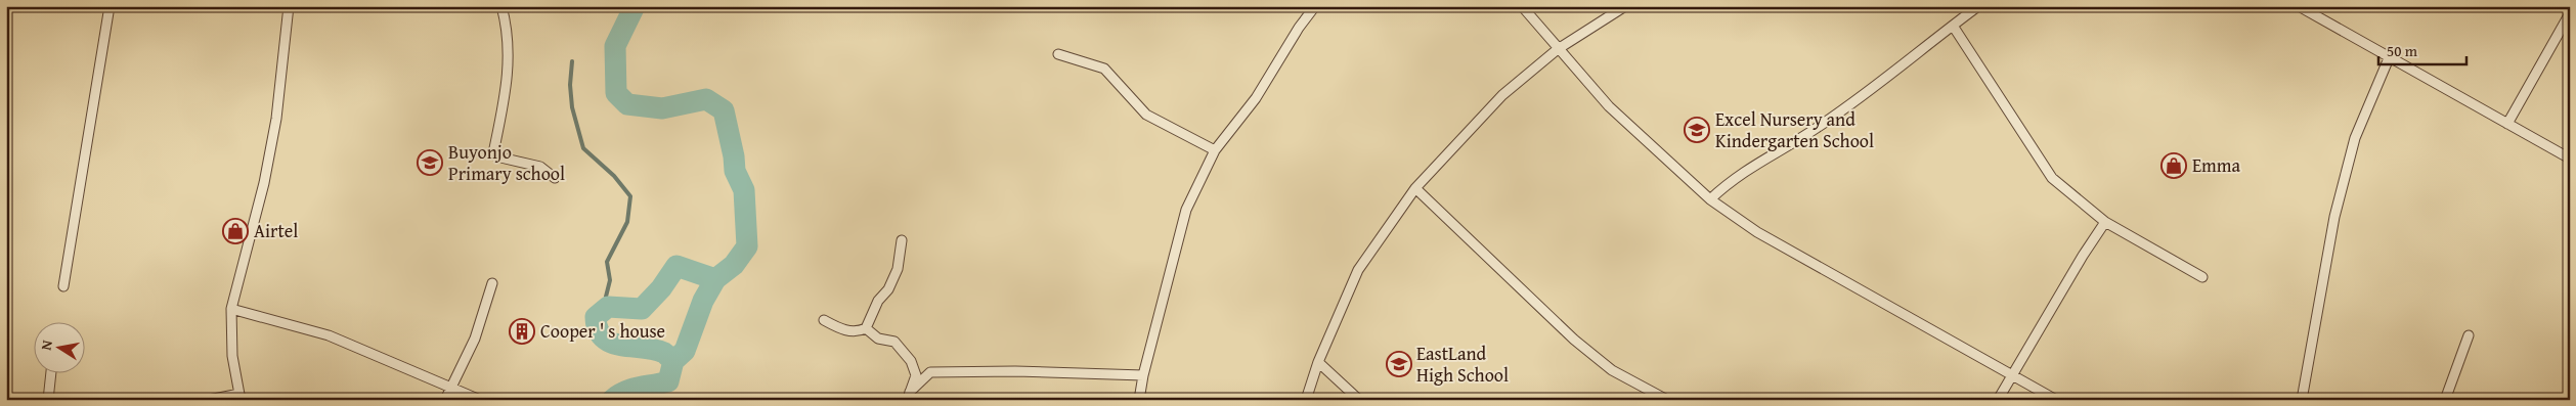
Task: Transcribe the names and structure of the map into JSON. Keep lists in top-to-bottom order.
{
  "places": {
    "school or university": ["Excel Nursery and Kindergarten School", "Buyonjo Primary school", "EastLand High School"],
    "shop": ["Emma", "Airtel"],
    "building": ["Cooper ' s house"]
  },
  "scale_bar": "50 m",
  "north": "left"
}
